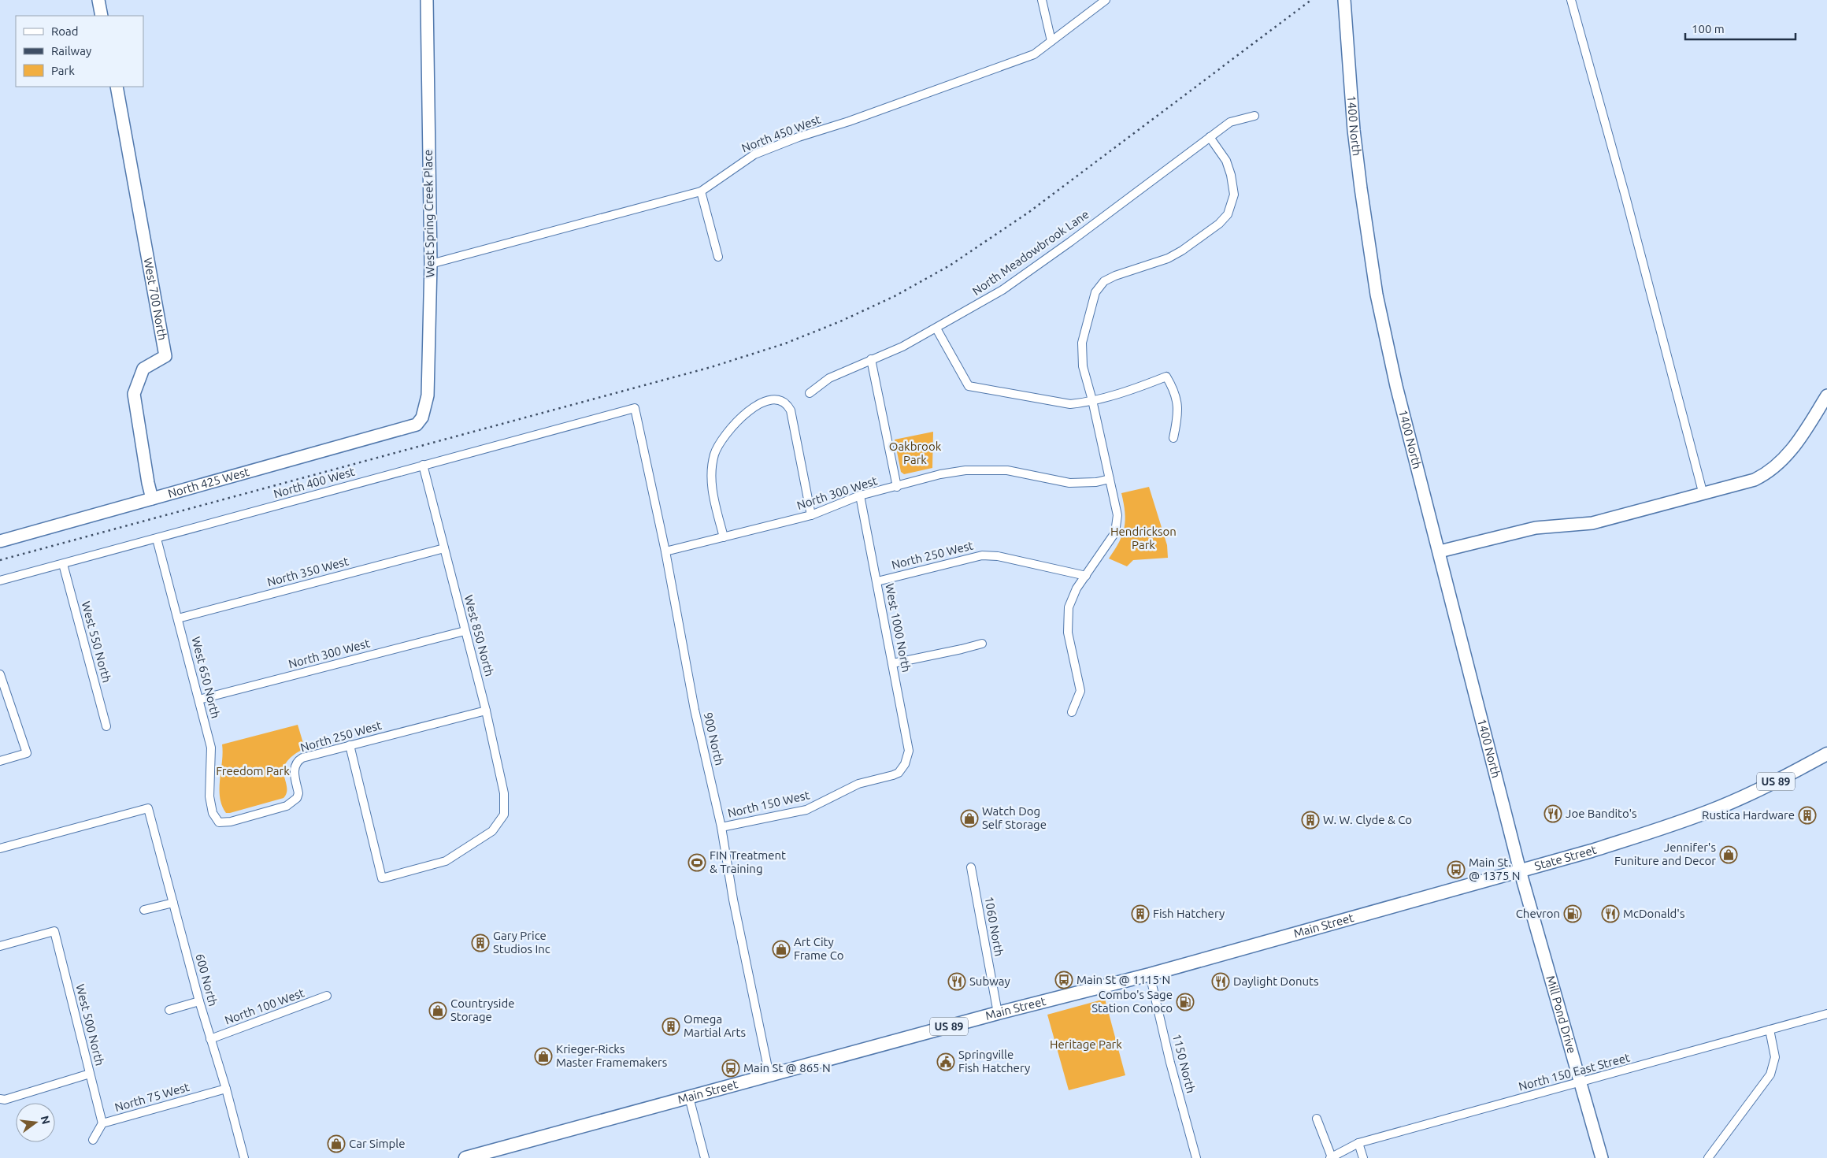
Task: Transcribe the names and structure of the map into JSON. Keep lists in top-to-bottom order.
{
  "streets": {
    "main road": ["US 89", "State Street", "Main Street"],
    "street": [
      "1400 North",
      "North 450 West",
      "West Spring Creek Place",
      "North Meadowbrook Lane",
      "West 700 North",
      "North 425 West",
      "North 400 West",
      "North 300 West",
      "North 250 West",
      "North 350 West",
      "West 1000 North",
      "West 850 North",
      "West 550 North",
      "West 650 North",
      "900 North",
      "North 150 West",
      "1060 North",
      "600 North",
      "North 100 West",
      "Mill Pond Drive",
      "West 500 North",
      "1150 North",
      "North 150 East Street",
      "North 75 West"
    ]
  },
  "crossings": [
    ["1400 North", "State Street"],
    ["1400 North", "Main Street"],
    ["1400 North", "Mill Pond Drive"],
    ["North 450 West", "West Spring Creek Place"],
    ["West Spring Creek Place", "North 425 West"],
    ["West 700 North", "North 425 West"],
    ["North 400 West", "West 850 North"],
    ["North 400 West", "West 550 North"],
    ["North 400 West", "West 650 North"],
    ["North 400 West", "900 North"],
    ["North 300 West", "West 1000 North"],
    ["North 300 West", "West 850 North"],
    ["North 300 West", "West 650 North"],
    ["North 300 West", "900 North"],
    ["North 250 West", "West 1000 North"],
    ["North 250 West", "West 850 North"],
    ["North 250 West", "West 650 North"],
    ["North 350 West", "West 850 North"],
    ["North 350 West", "West 650 North"],
    ["West 1000 North", "North 150 West"],
    ["900 North", "North 150 West"],
    ["900 North", "Main Street"],
    ["State Street", "Main Street"],
    ["State Street", "Mill Pond Drive"],
    ["Main Street", "1060 North"],
    ["Main Street", "Mill Pond Drive"],
    ["Main Street", "1150 North"],
    ["600 North", "North 100 West"],
    ["600 North", "North 75 West"],
    ["Mill Pond Drive", "North 150 East Street"],
    ["West 500 North", "North 75 West"]
  ],
  "parks": [
    "Oakbrook Park",
    "Hendrickson Park",
    "Freedom Park",
    "Heritage Park"
  ],
  "places": {
    "restaurant": [
      "Joe Bandito's",
      "McDonald's",
      "Subway",
      "Daylight Donuts"
    ],
    "building": [
      "Rustica Hardware",
      "W. W. Clyde & Co",
      "Fish Hatchery",
      "Gary Price Studios Inc",
      "Omega Martial Arts"
    ],
    "shop": [
      "Watch Dog Self Storage",
      "Jennifer's Funiture and Decor",
      "Art City Frame Co",
      "Countryside Storage",
      "Krieger-Ricks Master Framemakers",
      "Car Simple"
    ],
    "sports": ["FIN Treatment & Training"],
    "bus stop": ["Main St. @ 1375 N", "Main St @ 1115 N", "Main St @ 865 N"],
    "fuel station": ["Chevron", "Combo's Sage Station Conoco"],
    "public building": ["Springville Fish Hatchery"]
  },
  "legend": ["Road", "Railway", "Park"],
  "scale_bar": "100 m",
  "north": "right"
}
